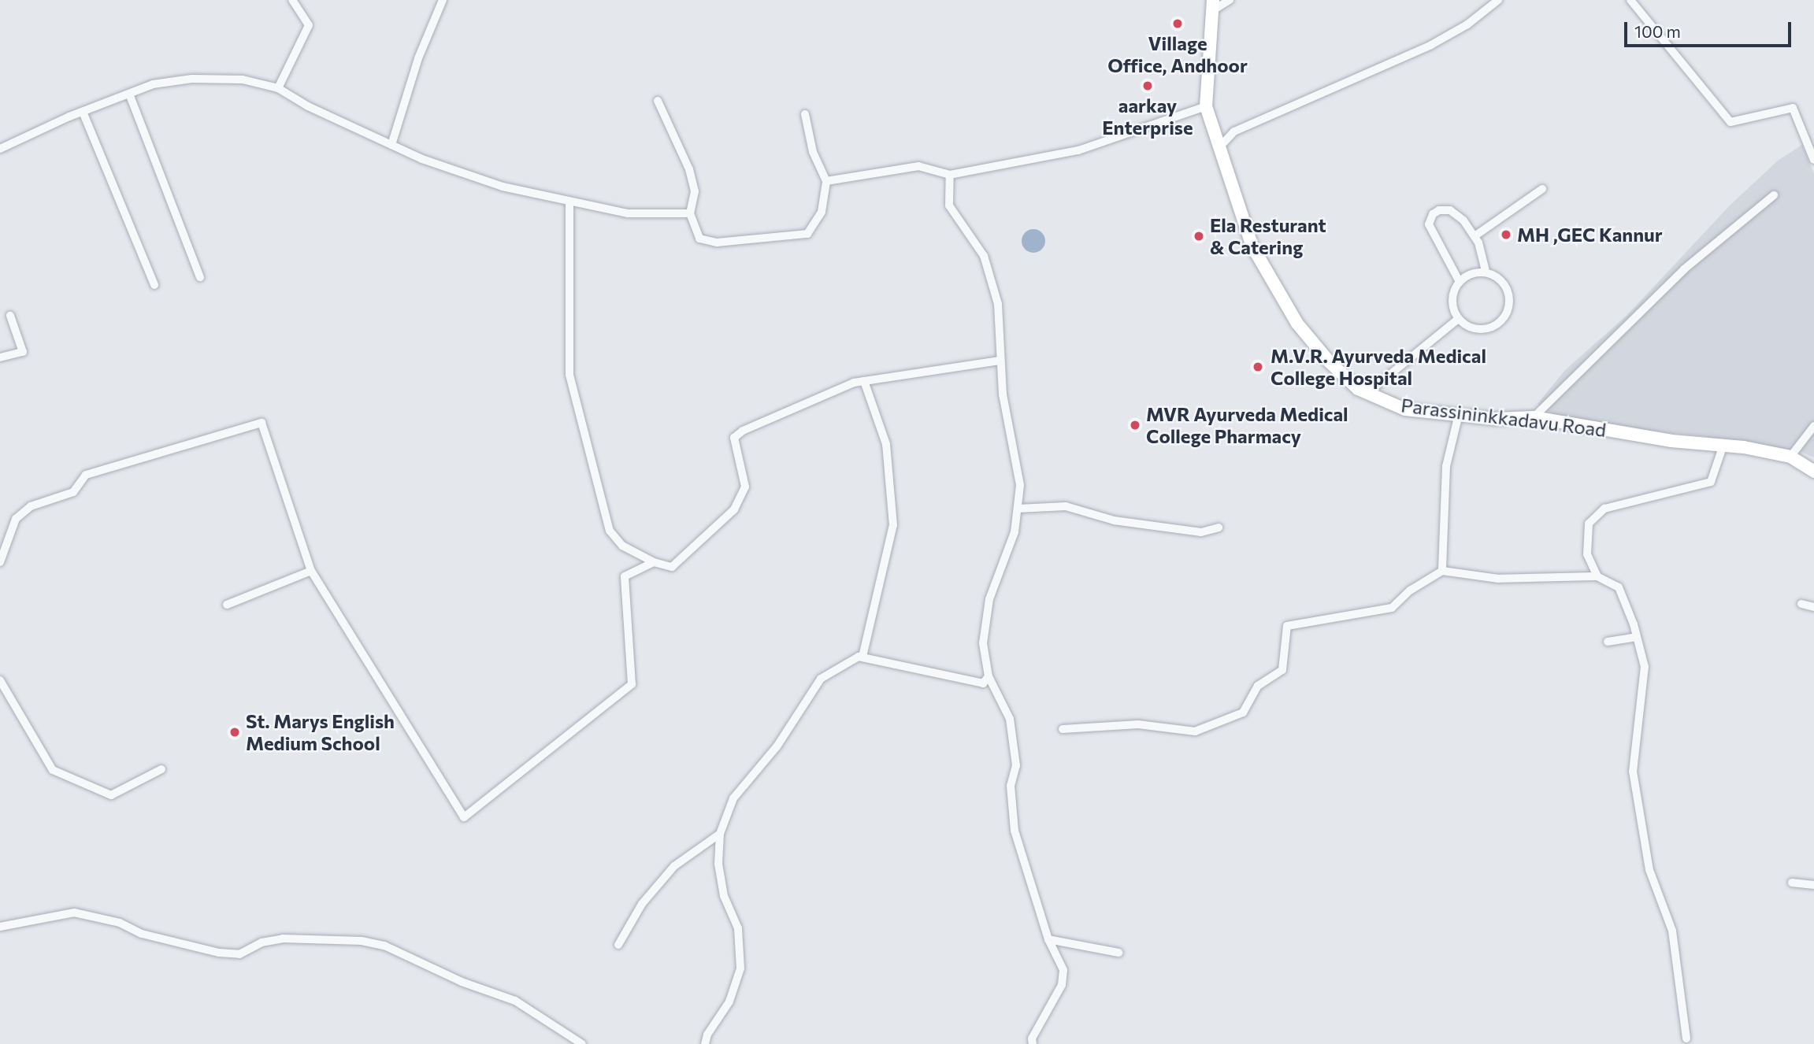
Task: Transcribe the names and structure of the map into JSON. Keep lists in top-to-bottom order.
{
  "streets": {
    "main road": ["Parassininkkadavu Road"]
  },
  "places": [
    "Village Office, Andhoor",
    "aarkay Enterprise",
    "MH ,GEC Kannur",
    "Ela Resturant & Catering",
    "M.V.R. Ayurveda Medical College Hospital",
    "MVR Ayurveda Medical College Pharmacy",
    "St. Marys English Medium School"
  ],
  "scale_bar": "100 m"
}
